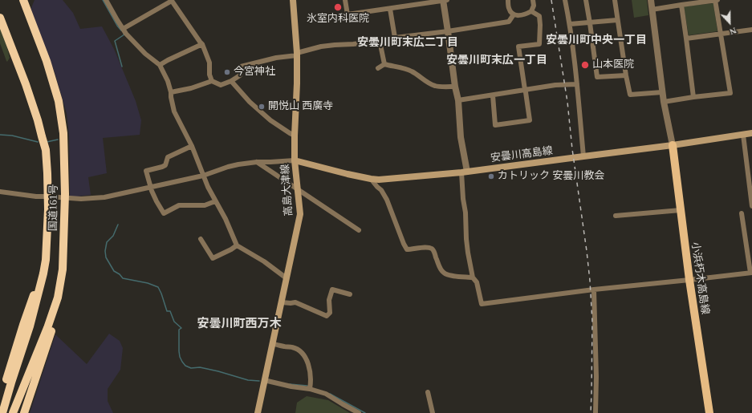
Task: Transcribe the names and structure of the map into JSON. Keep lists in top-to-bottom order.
{
  "streets": {
    "highway": ["国道161号"],
    "main road": ["安曇川高島線", "高島大津線", "小浜朽木高島線"]
  },
  "crossings": [
    ["安曇川高島線", "高島大津線"],
    ["安曇川高島線", "小浜朽木高島線"]
  ],
  "districts": [
    "安曇川町中央一丁目",
    "安曇川町末広二丁目",
    "安曇川町末広一丁目",
    "安曇川町西万木"
  ],
  "places": [
    "氷室内科医院",
    "山本医院",
    "今宮神社",
    "開悦山 西廣寺",
    "カトリック 安曇川教会"
  ],
  "north": "bottom"
}
